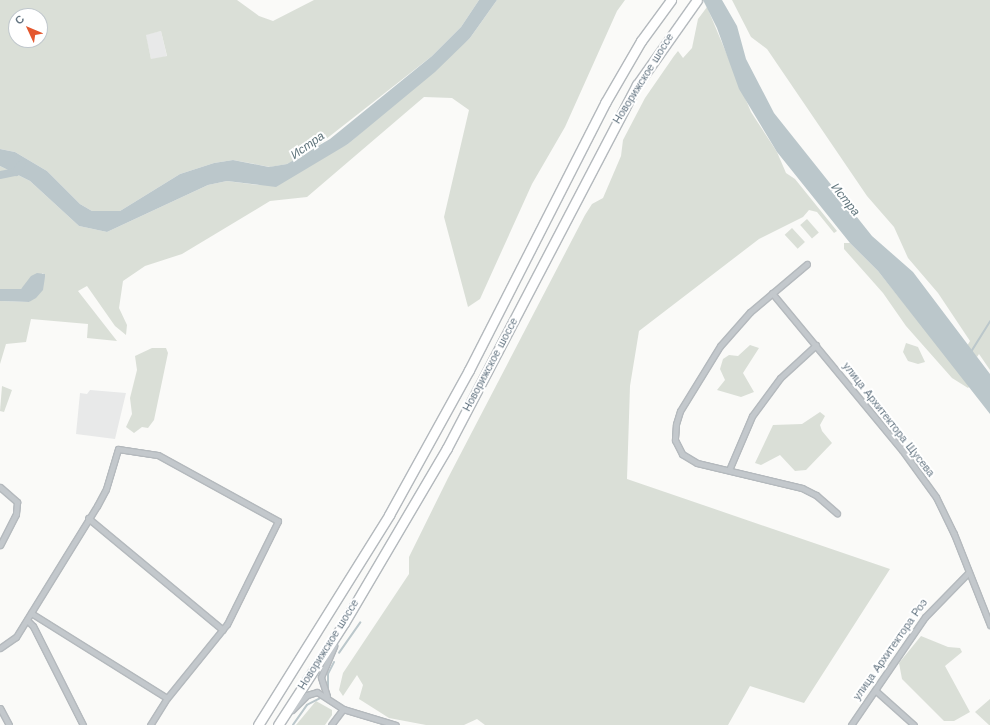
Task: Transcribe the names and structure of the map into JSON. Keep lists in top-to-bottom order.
{
  "streets": {
    "highway": ["Новорижское шоссе"],
    "street": ["улица Архитектора Щусева", "улица Архитектора Роэ"]
  },
  "crossings": [
    ["улица Архитектора Щусева", "улица Архитектора Роэ"]
  ],
  "water": ["Истра"],
  "north": "top left"
}
